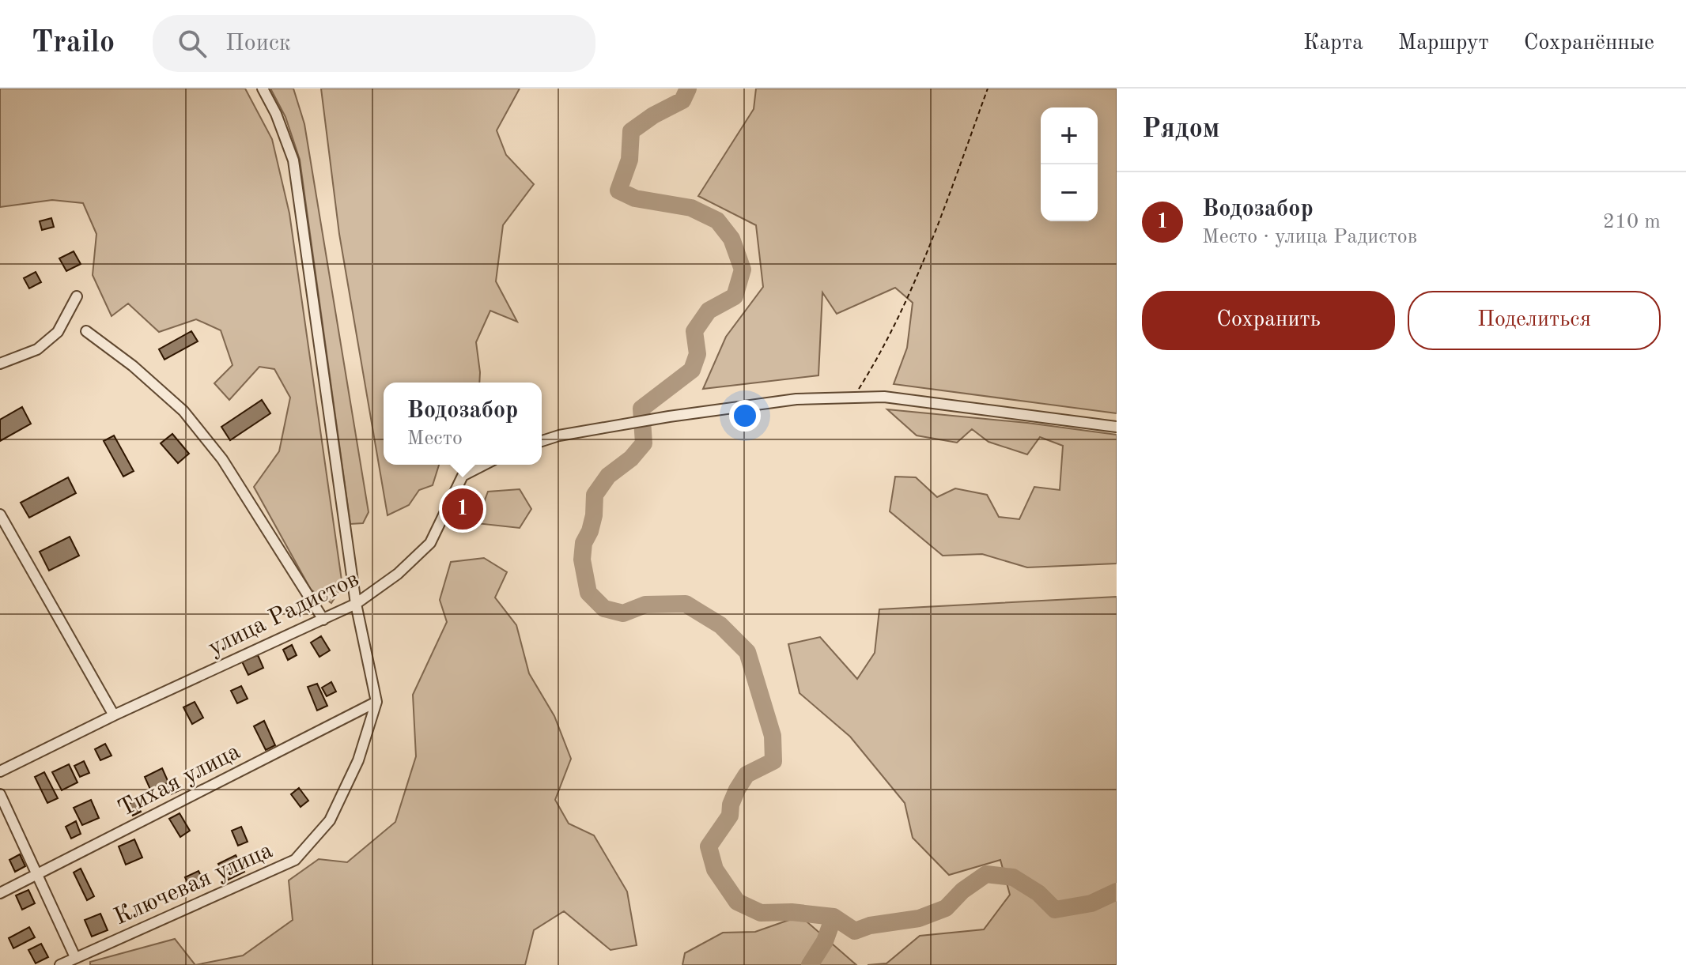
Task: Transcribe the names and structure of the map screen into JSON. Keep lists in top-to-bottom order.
{
  "streets": {
    "street": ["улица Радистов", "Тихая улица", "Ключевая улица"]
  },
  "crossings": [
    ["улица Радистов", "Ключевая улица"],
    ["Тихая улица", "Ключевая улица"]
  ],
  "page": {
    "header": "Trailo",
    "search": "Поиск",
    "nav": ["Карта", "Маршрут", "Сохранённые"],
    "heading": "Рядом",
    "map_buttons": ["+", "−"],
    "list": [
      {
        "mark": "1",
        "name": "Водозабор",
        "note": "Место · улица Радистов",
        "value": "210 m"
      }
    ],
    "buttons": ["Сохранить", "Поделиться"],
    "popup": ["Водозабор", "Место"],
    "pins": "1"
  }
}
